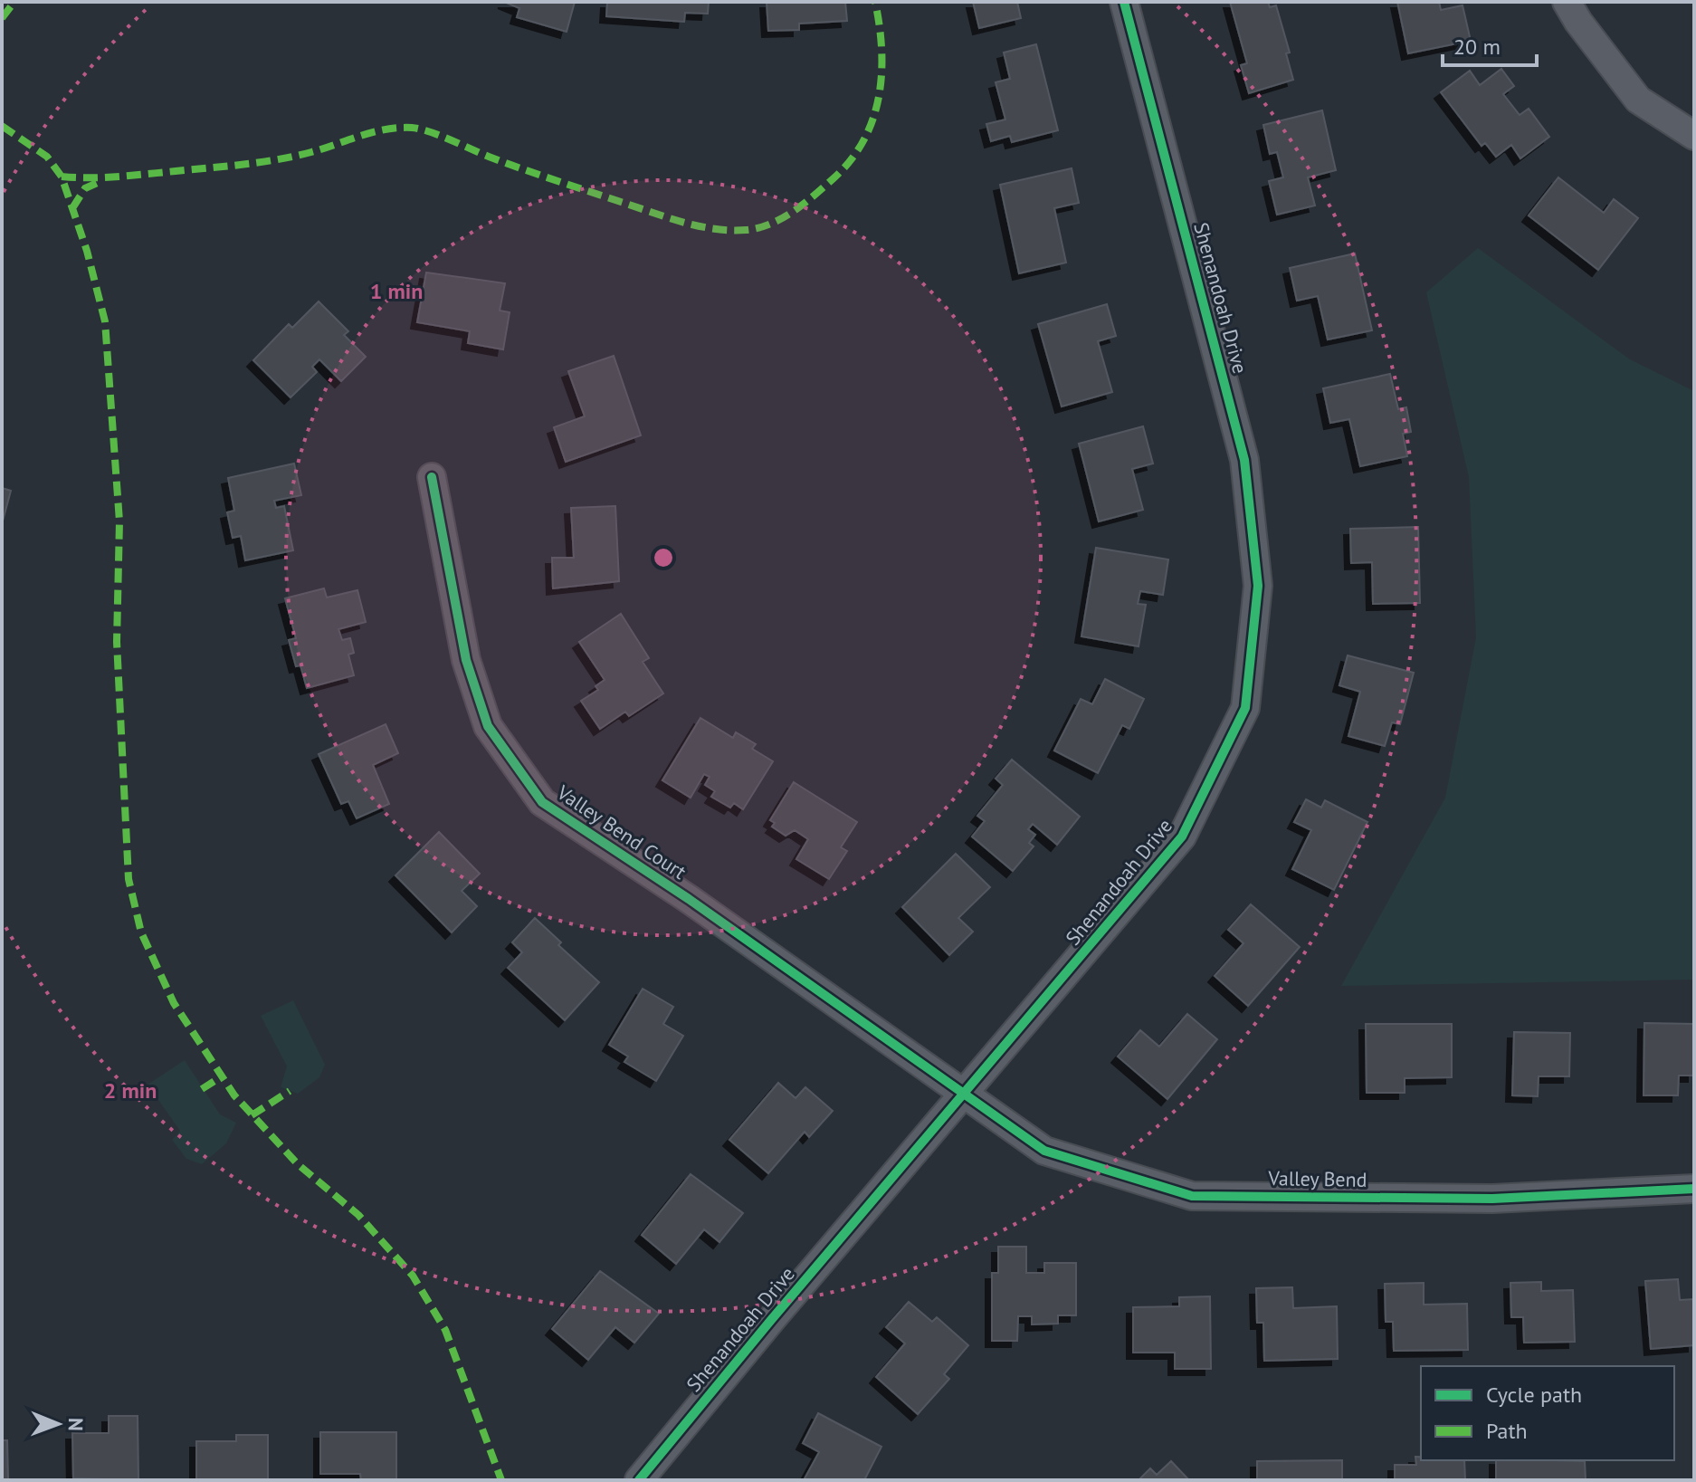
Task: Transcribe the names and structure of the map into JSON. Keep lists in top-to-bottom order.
{
  "streets": {
    "street": ["Shenandoah Drive", "Valley Bend Court", "Valley Bend"]
  },
  "crossings": [
    ["Shenandoah Drive", "Valley Bend Court"],
    ["Shenandoah Drive", "Valley Bend"],
    ["Valley Bend Court", "Valley Bend"]
  ],
  "legend": ["Cycle path", "Path"],
  "scale_bar": "20 m",
  "north": "right",
  "rings": ["1 min", "2 min"]
}
